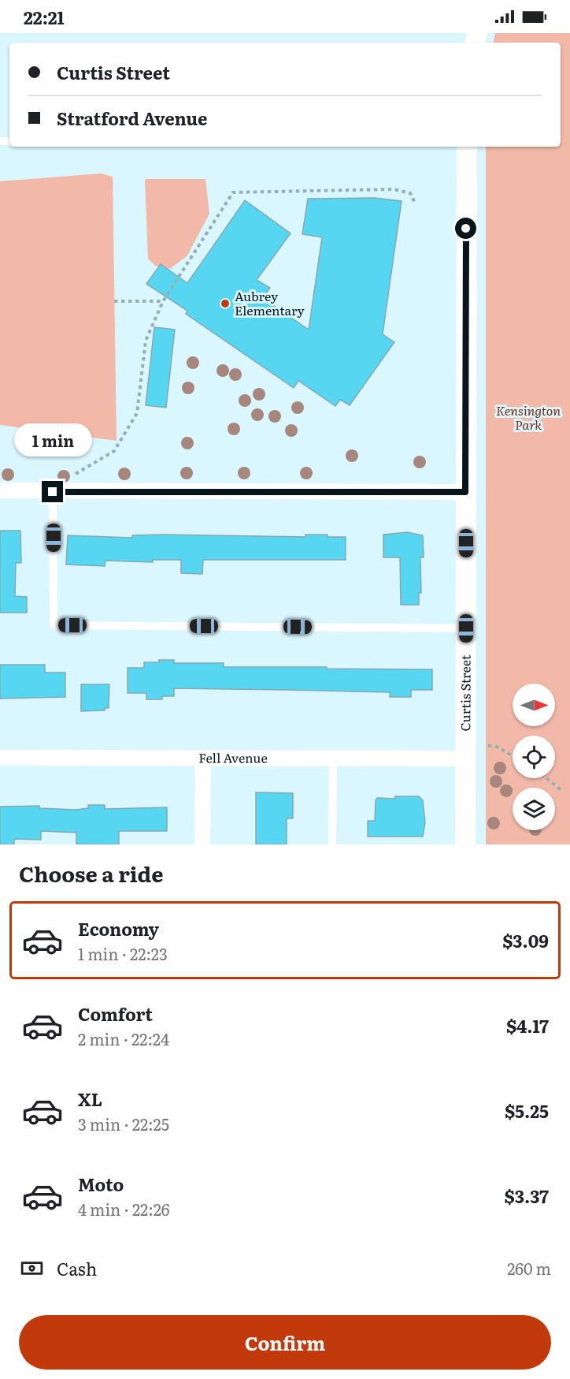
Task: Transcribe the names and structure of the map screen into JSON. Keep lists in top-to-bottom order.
{
  "streets": {
    "street": ["Curtis Street", "Fell Avenue"]
  },
  "crossings": [
    ["Curtis Street", "Fell Avenue"]
  ],
  "parks": ["Kensington Park"],
  "places": ["Aubrey Elementary"],
  "north": "right",
  "page": {
    "status": "22:21",
    "banner": ["Curtis Street", "Stratford Avenue"],
    "bubble": "1 min",
    "heading": "Choose a ride",
    "list": [
      {
        "name": "Economy",
        "note": "1 min · 22:23",
        "value": "$3.09"
      },
      {
        "name": "Comfort",
        "note": "2 min · 22:24",
        "value": "$4.17"
      },
      {
        "name": "XL",
        "note": "3 min · 22:25",
        "value": "$5.25"
      },
      {
        "name": "Moto",
        "note": "4 min · 22:26",
        "value": "$3.37"
      }
    ],
    "pay": ["Cash", "260 m"],
    "buttons": "Confirm"
  }
}
